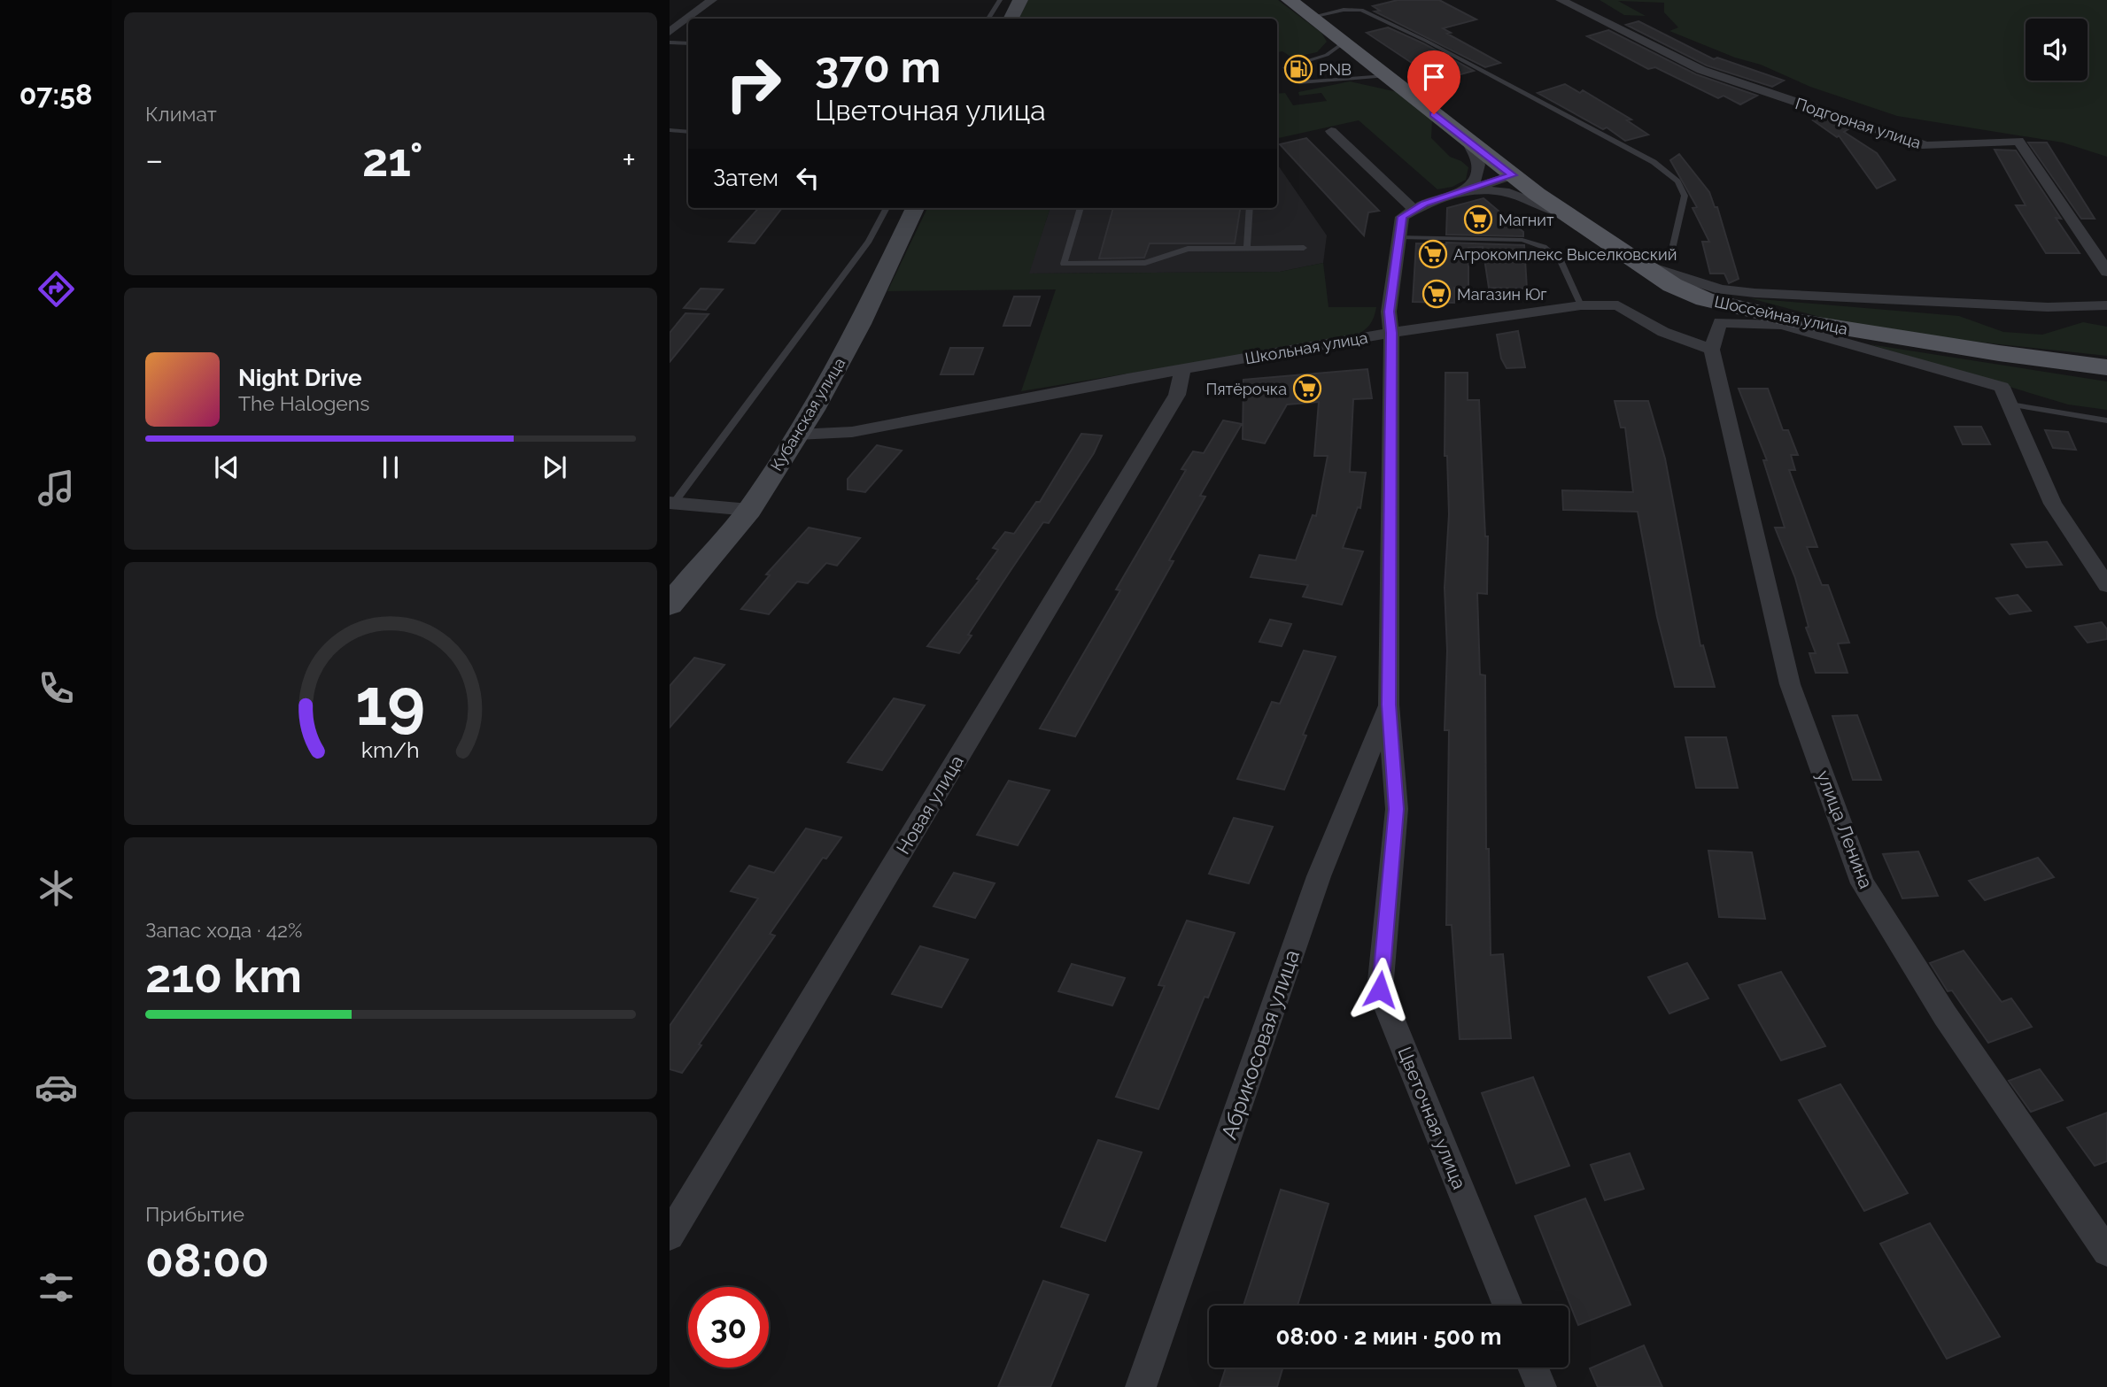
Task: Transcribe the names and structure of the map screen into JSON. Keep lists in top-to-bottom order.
{
  "streets": {
    "main road": ["Шоссейная улица", "Кубанская улица"],
    "street": [
      "Подгорная улица",
      "Школьная улица",
      "Новая улица",
      "улица Ленина",
      "Абрикосовая улица",
      "Цветочная улица"
    ]
  },
  "crossings": [
    ["Школьная улица", "Кубанская улица"],
    ["Школьная улица", "Новая улица"],
    ["Школьная улица", "улица Ленина"],
    ["Школьная улица", "Цветочная улица"],
    ["Абрикосовая улица", "Цветочная улица"]
  ],
  "places": {
    "fuel station": ["PNB"],
    "supermarket": [
      "Магнит",
      "Агрокомплекс Выселковский",
      "Магазин Юг",
      "Пятёрочка"
    ]
  },
  "page": {
    "tabs": "07:58",
    "tile": [
      "Климат",
      ["Запас хода · 42%", "210 km"],
      ["Прибытие", "08:00"]
    ],
    "turn": ["370 m", "Цветочная улица"],
    "heat": ["−", "21°", "+"],
    "then": "Затем",
    "song": ["Night Drive", "The Halogens"],
    "limit": "30",
    "trip": "08:00 · 2 мин · 500 m",
    "gauge": ["19", "km/h"]
  }
}
